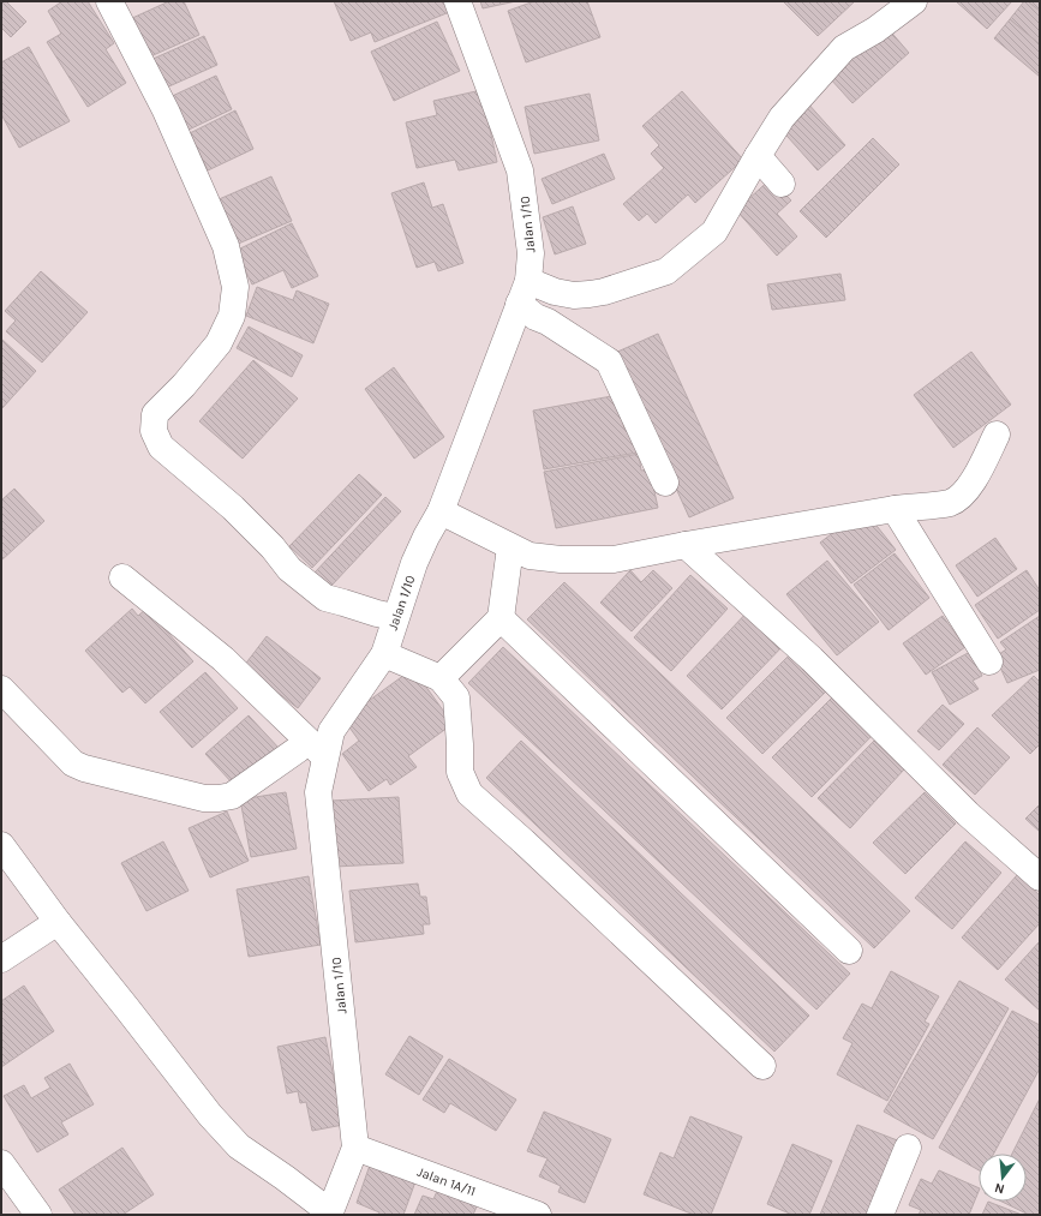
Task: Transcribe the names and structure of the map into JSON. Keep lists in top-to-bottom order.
{
  "streets": {
    "street": ["Jalan 1/10", "Jalan 1A/11"]
  },
  "crossings": [
    ["Jalan 1/10", "Jalan 1A/11"]
  ],
  "north": "bottom"
}
